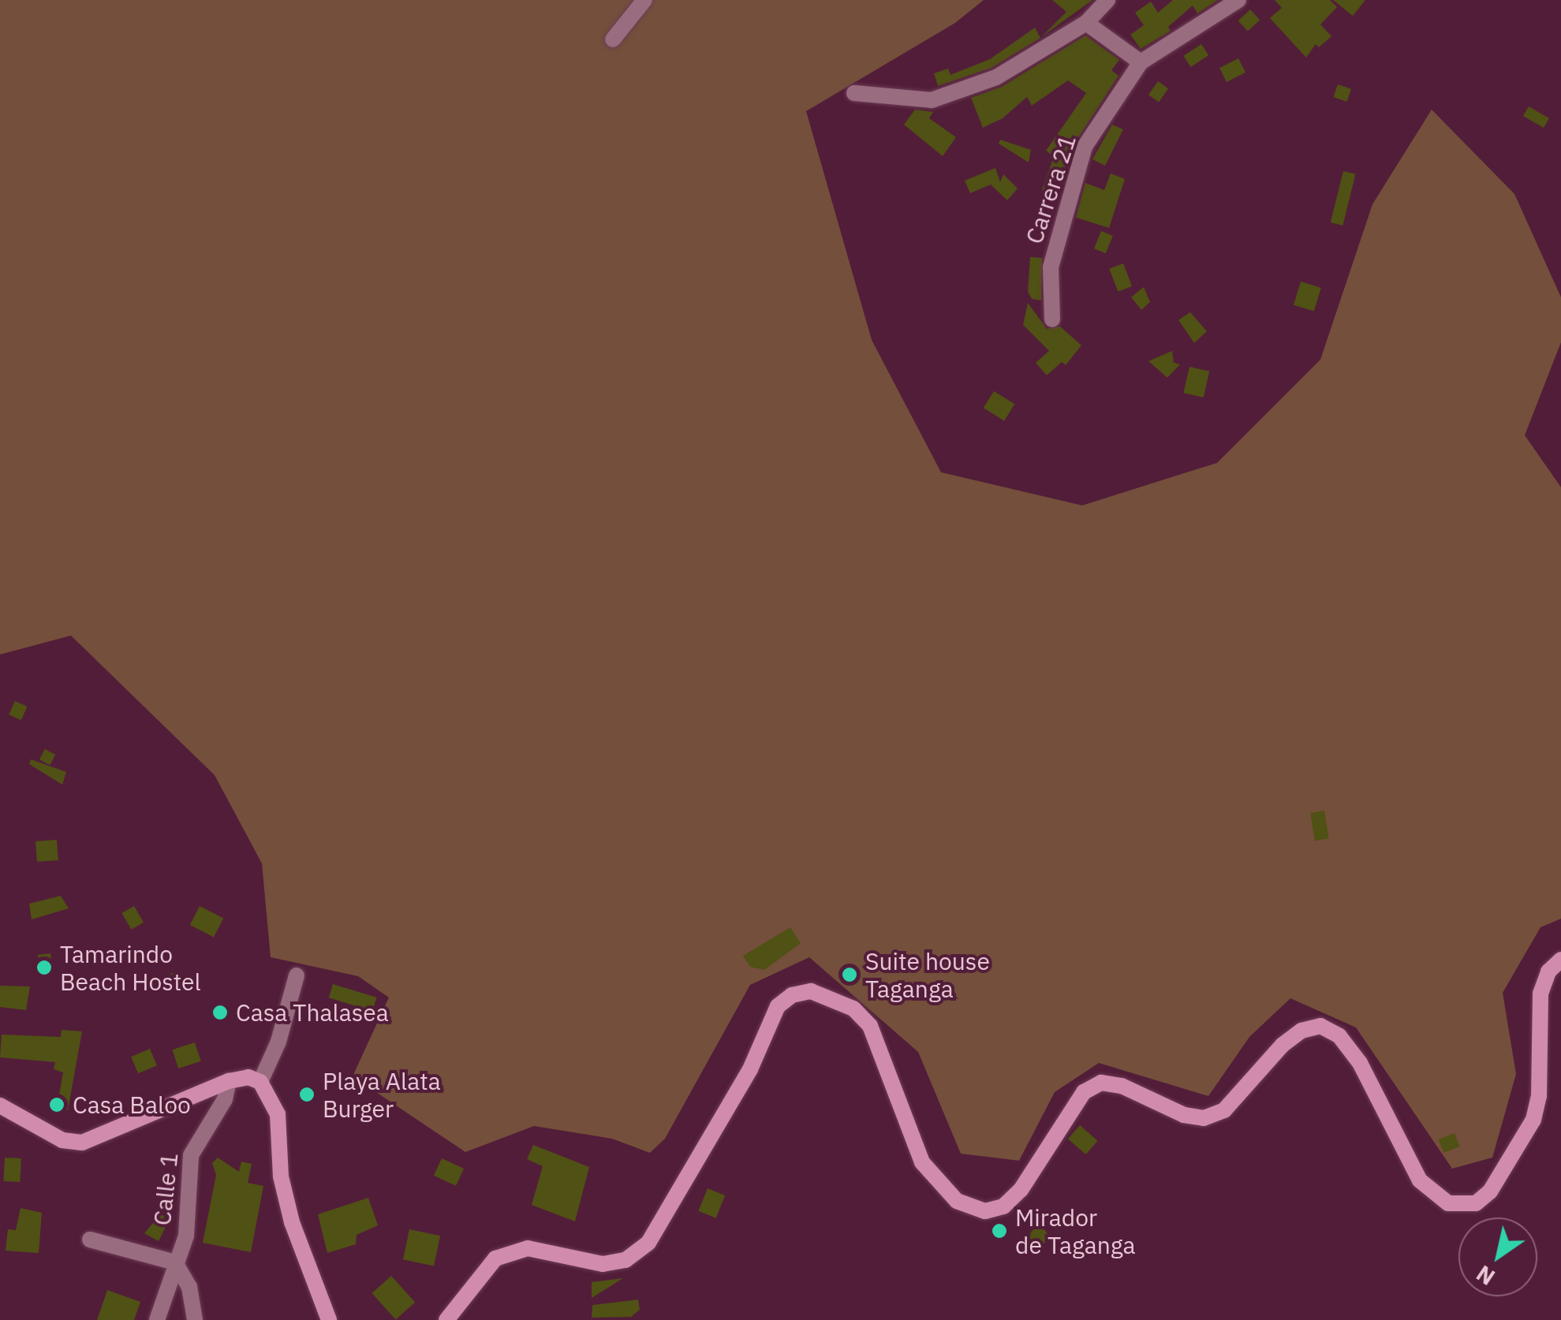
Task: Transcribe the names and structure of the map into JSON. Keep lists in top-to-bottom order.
{
  "streets": {
    "street": ["Carrera 21", "Calle 1"]
  },
  "places": [
    "Tamarindo Beach Hostel",
    "Suite house Taganga",
    "Casa Thalasea",
    "Playa Alata Burger",
    "Casa Baloo",
    "Mirador de Taganga"
  ],
  "north": "bottom left"
}
